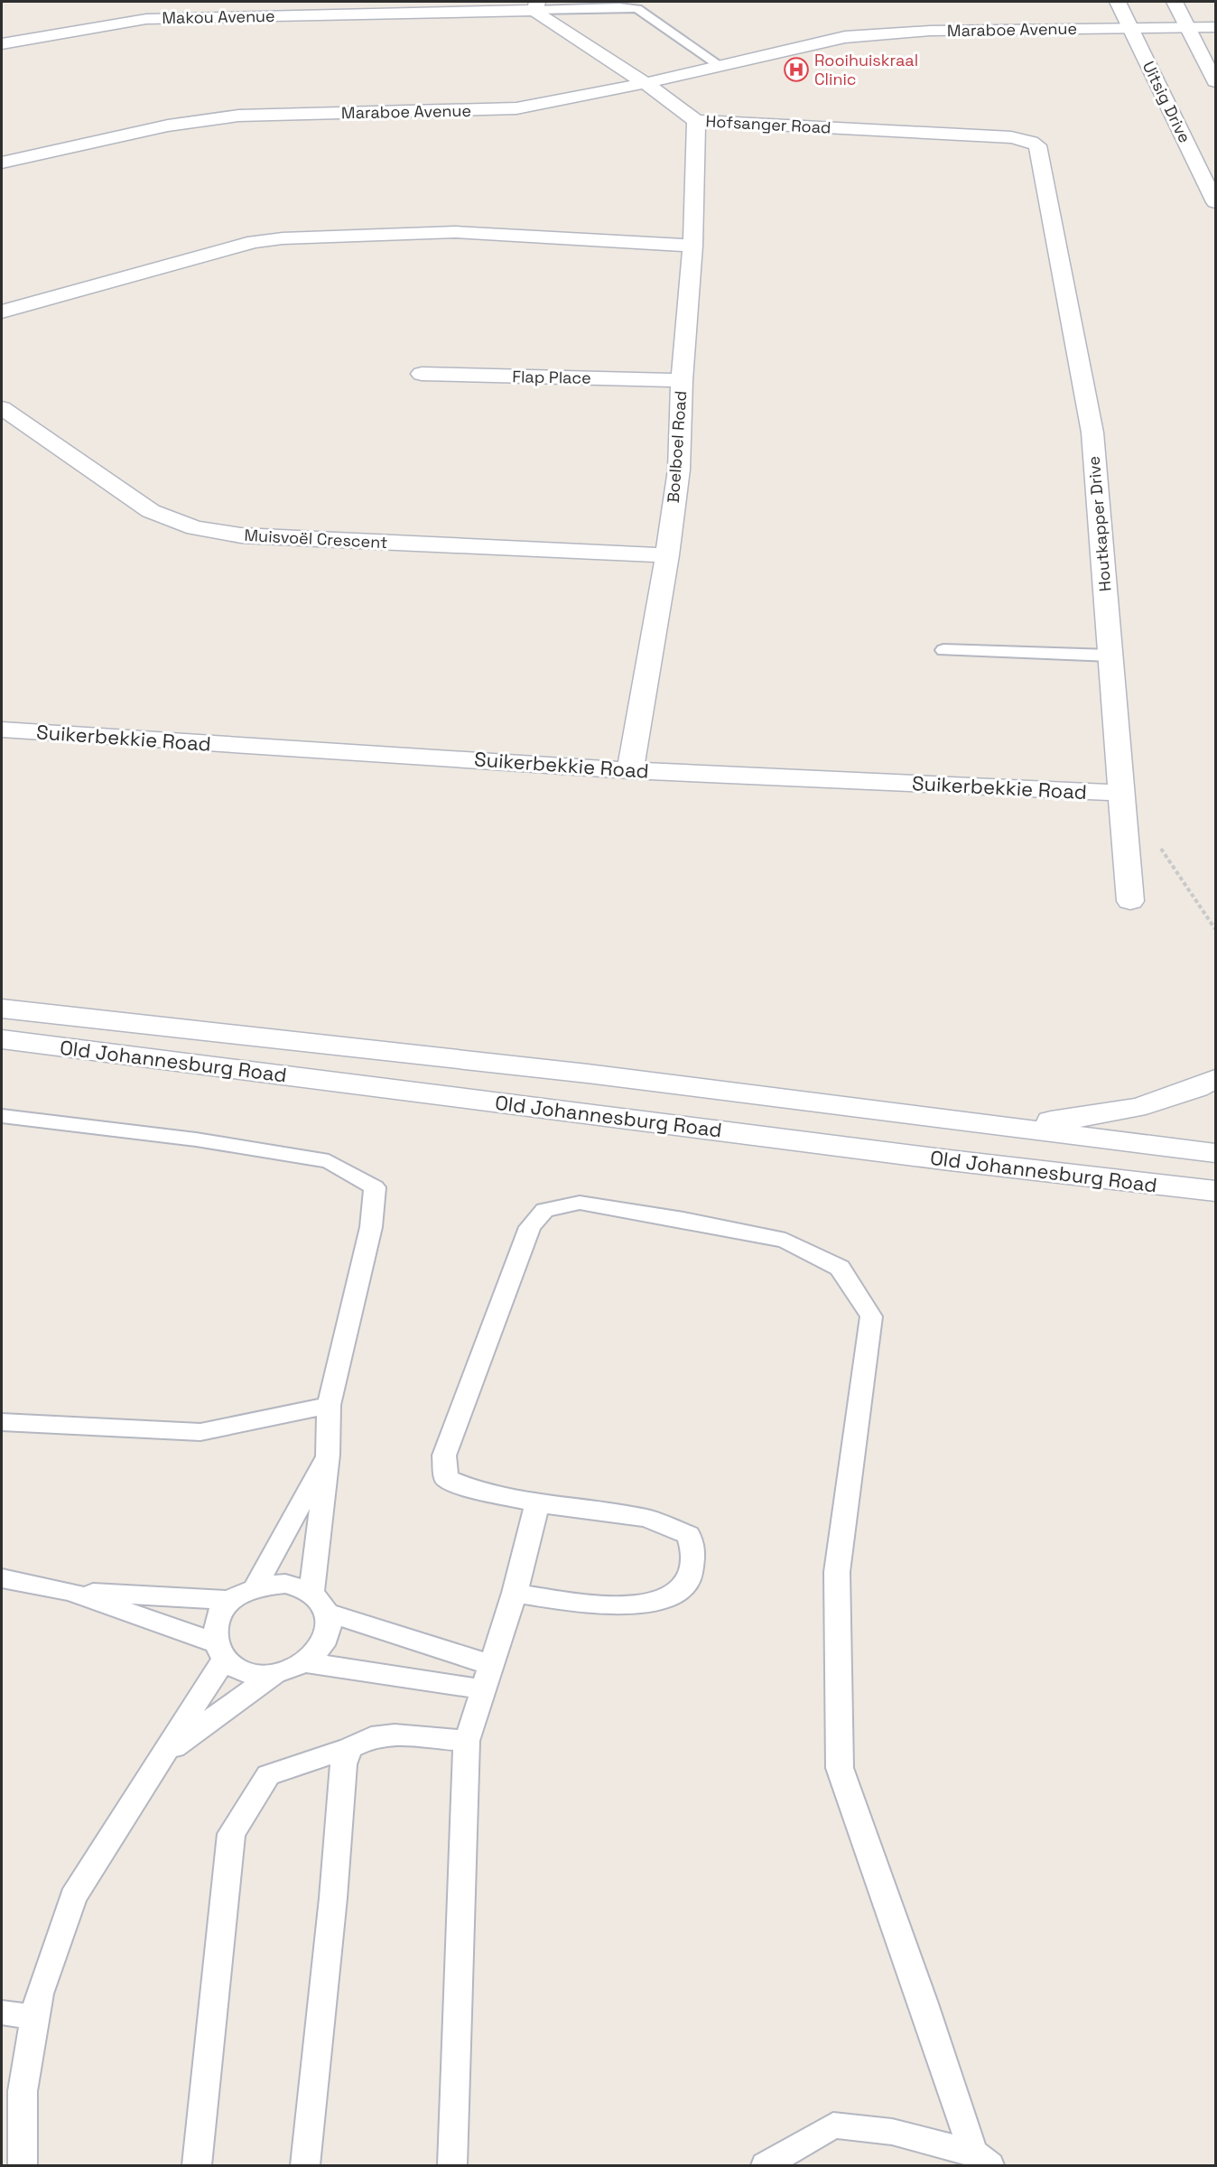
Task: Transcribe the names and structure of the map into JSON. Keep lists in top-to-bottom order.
{
  "streets": {
    "street": [
      "Makou Avenue",
      "Maraboe Avenue",
      "Uitsig Drive",
      "Hofsanger Road",
      "Flap Place",
      "Boelboel Road",
      "Houtkapper Drive",
      "Muisvoël Crescent",
      "Suikerbekkie Road",
      "Old Johannesburg Road"
    ]
  },
  "crossings": [
    ["Makou Avenue", "Hofsanger Road"],
    ["Maraboe Avenue", "Uitsig Drive"],
    ["Maraboe Avenue", "Hofsanger Road"],
    ["Hofsanger Road", "Boelboel Road"],
    ["Hofsanger Road", "Houtkapper Drive"],
    ["Flap Place", "Boelboel Road"],
    ["Boelboel Road", "Muisvoël Crescent"],
    ["Boelboel Road", "Suikerbekkie Road"],
    ["Houtkapper Drive", "Suikerbekkie Road"]
  ],
  "places": {
    "hospital": ["Rooihuiskraal Clinic"]
  }
}
